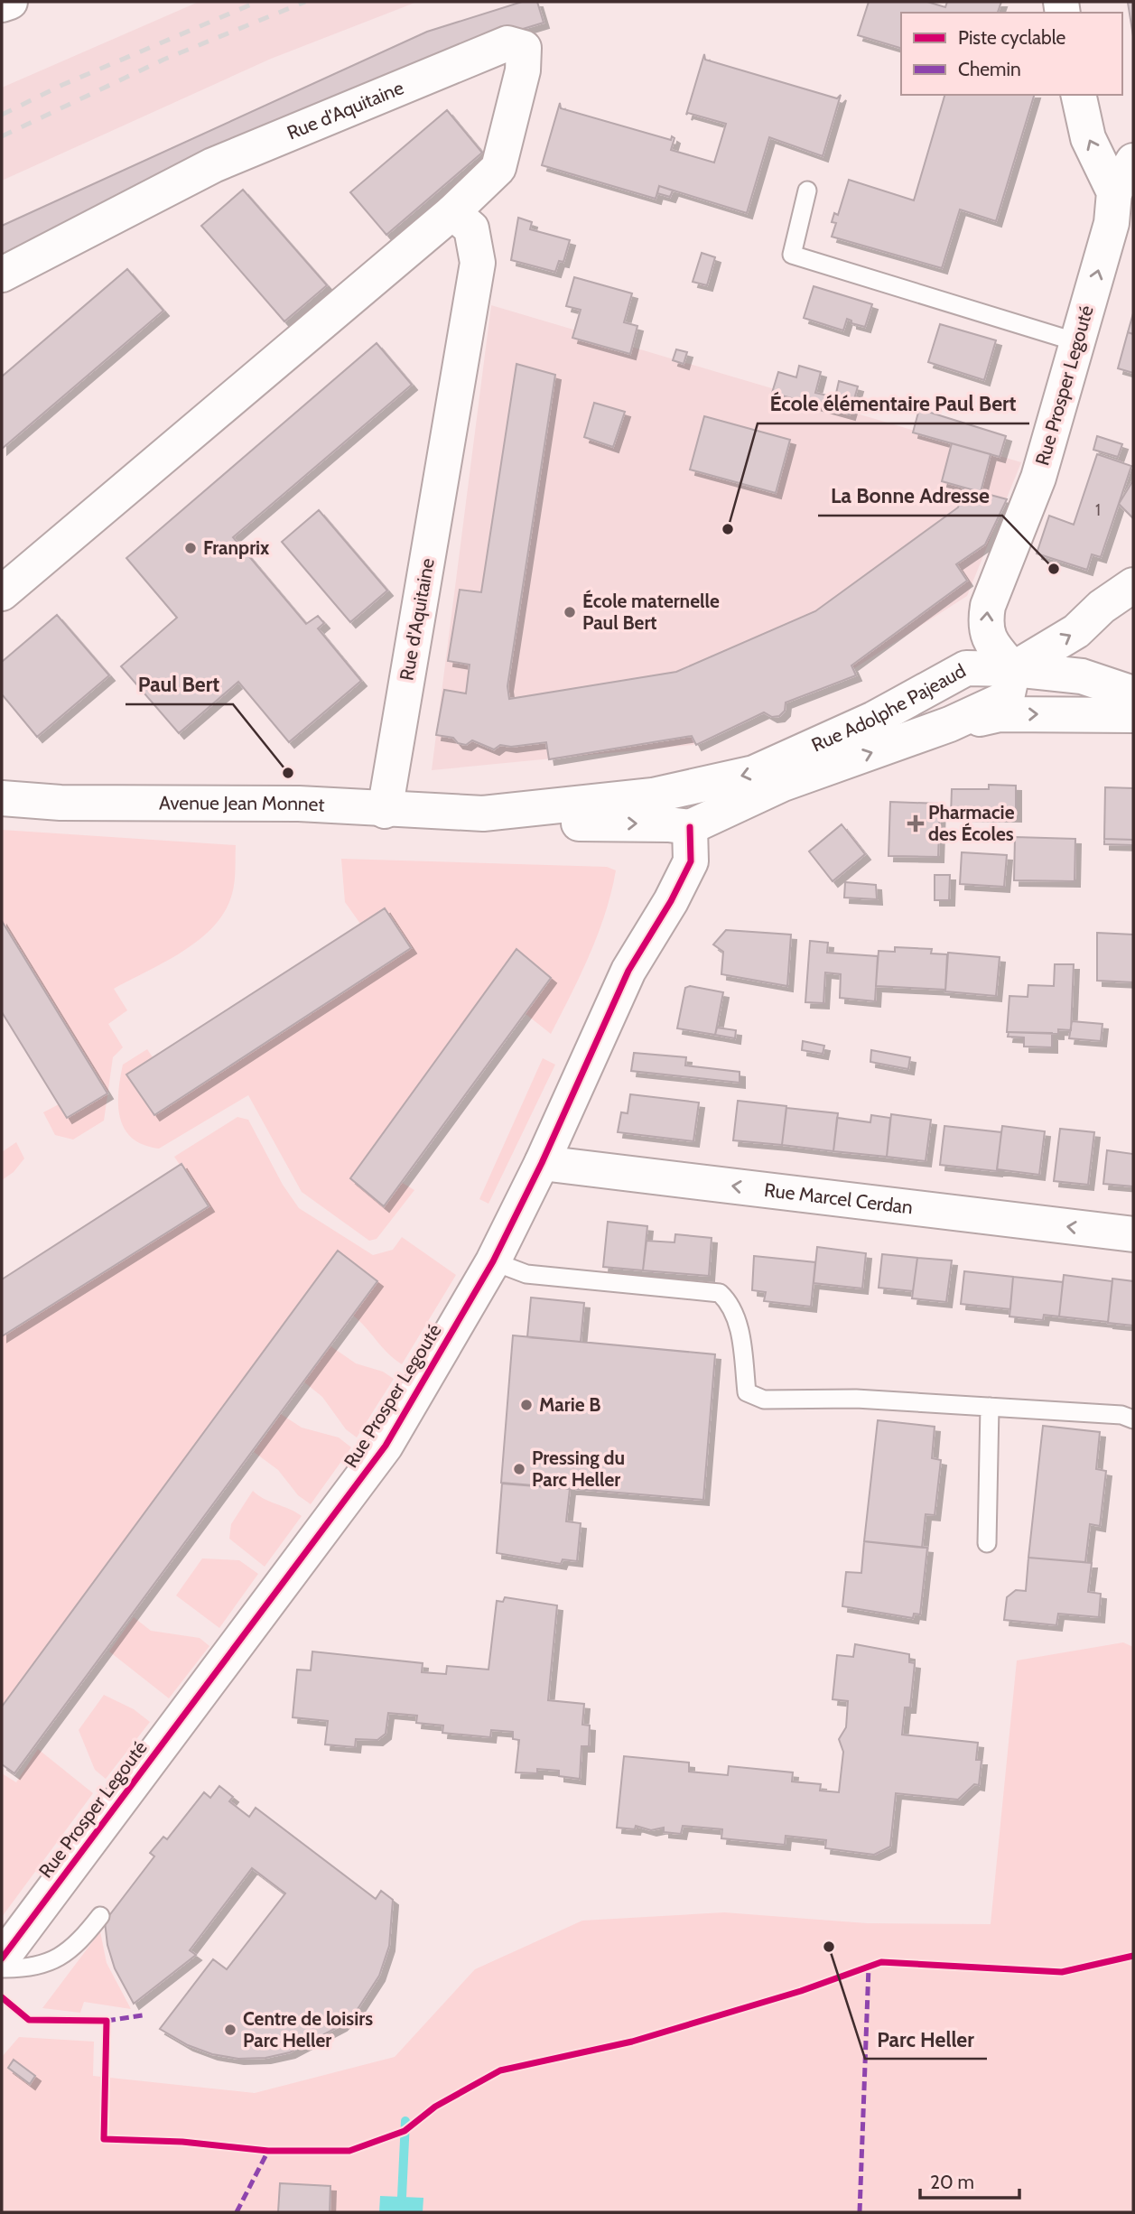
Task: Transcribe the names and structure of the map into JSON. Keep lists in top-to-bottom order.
{
  "streets": {
    "street": [
      "Rue d'Aquitaine",
      "Rue Prosper Legouté",
      "Rue Adolphe Pajeaud",
      "Avenue Jean Monnet",
      "Rue Marcel Cerdan"
    ]
  },
  "crossings": [
    ["Rue d'Aquitaine", "Avenue Jean Monnet"],
    ["Rue Prosper Legouté", "Rue Adolphe Pajeaud"],
    ["Rue Prosper Legouté", "Avenue Jean Monnet"],
    ["Rue Prosper Legouté", "Rue Marcel Cerdan"]
  ],
  "one_way": ["Rue Marcel Cerdan"],
  "places": {
    "other": [
      "École élémentaire Paul Bert",
      "Franprix",
      "La Bonne Adresse",
      "École maternelle Paul Bert",
      "Paul Bert",
      "Marie B",
      "Pressing du Parc Heller",
      "Parc Heller",
      "Centre de loisirs Parc Heller"
    ],
    "health": ["Pharmacie des Écoles"]
  },
  "house_numbers": ["1"],
  "legend": ["Piste cyclable", "Chemin"],
  "scale_bar": "20 m"
}
